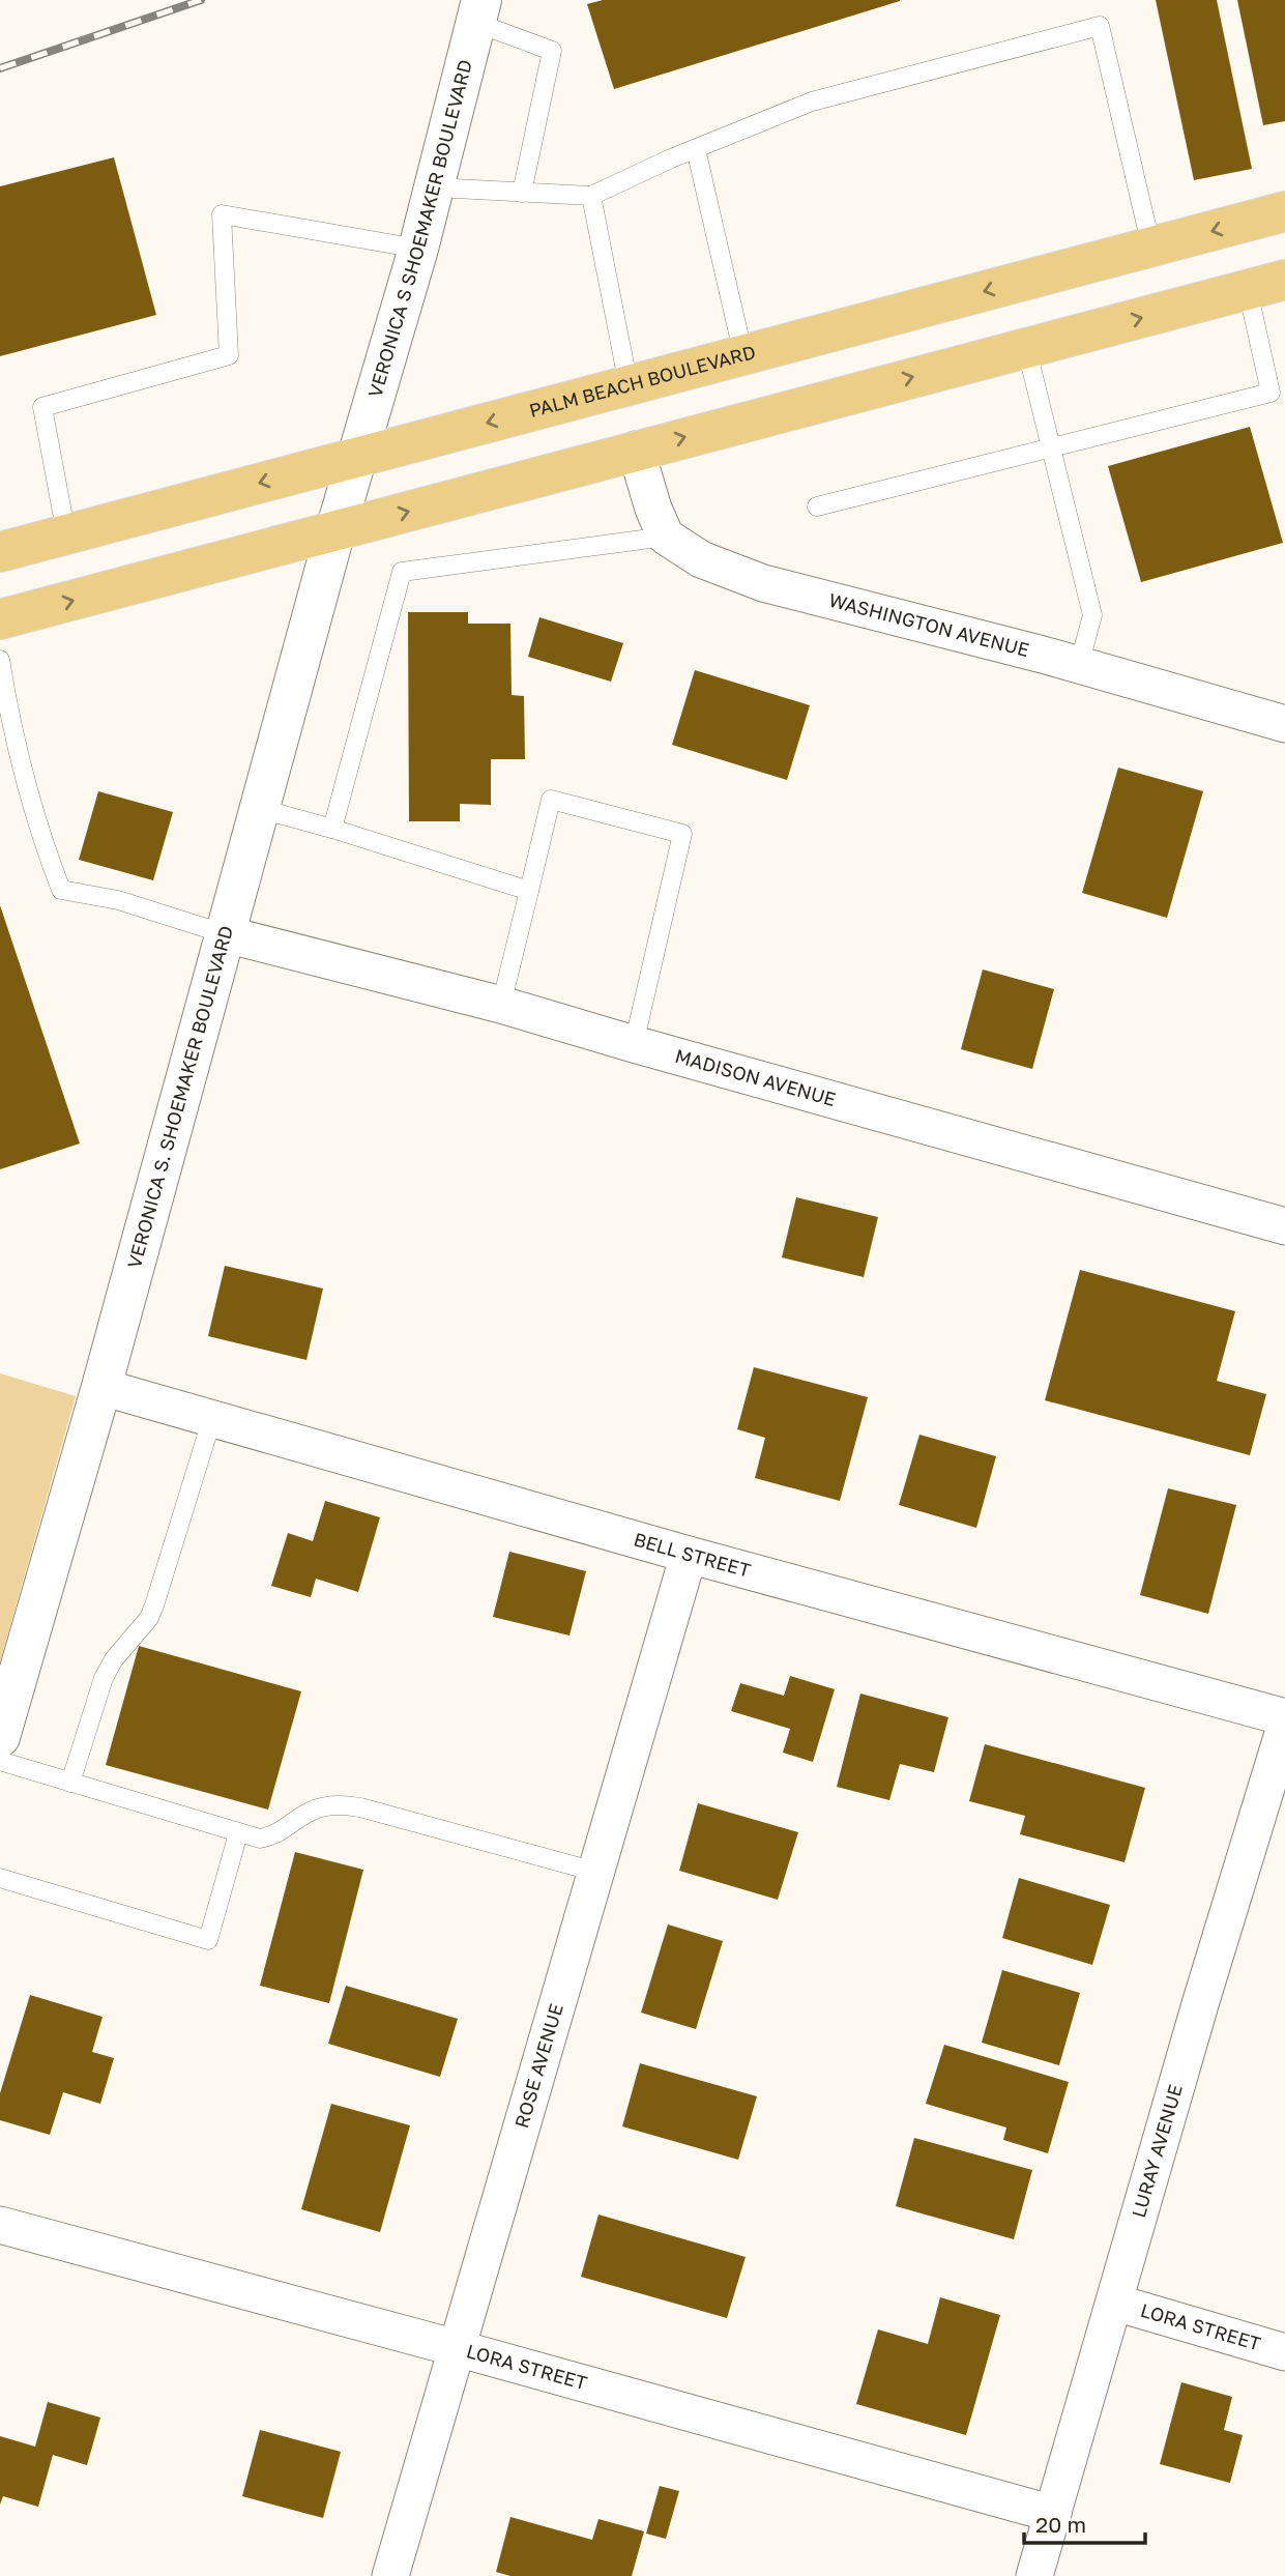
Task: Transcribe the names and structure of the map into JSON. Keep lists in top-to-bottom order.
{
  "streets": {
    "main road": ["PALM BEACH BOULEVARD"],
    "street": [
      "VERONICA S SHOEMAKER BOULEVARD",
      "WASHINGTON AVENUE",
      "MADISON AVENUE",
      "VERONICA S. SHOEMAKER BOULEVARD",
      "BELL STREET",
      "ROSE AVENUE",
      "LURAY AVENUE",
      "LORA STREET"
    ]
  },
  "crossings": [
    ["VERONICA S SHOEMAKER BOULEVARD", "PALM BEACH BOULEVARD"],
    ["VERONICA S SHOEMAKER BOULEVARD", "VERONICA S. SHOEMAKER BOULEVARD"],
    ["PALM BEACH BOULEVARD", "VERONICA S. SHOEMAKER BOULEVARD"],
    ["MADISON AVENUE", "VERONICA S. SHOEMAKER BOULEVARD"],
    ["VERONICA S. SHOEMAKER BOULEVARD", "BELL STREET"],
    ["BELL STREET", "ROSE AVENUE"],
    ["ROSE AVENUE", "LORA STREET"],
    ["LURAY AVENUE", "LORA STREET"]
  ],
  "scale_bar": "20 m"
}
